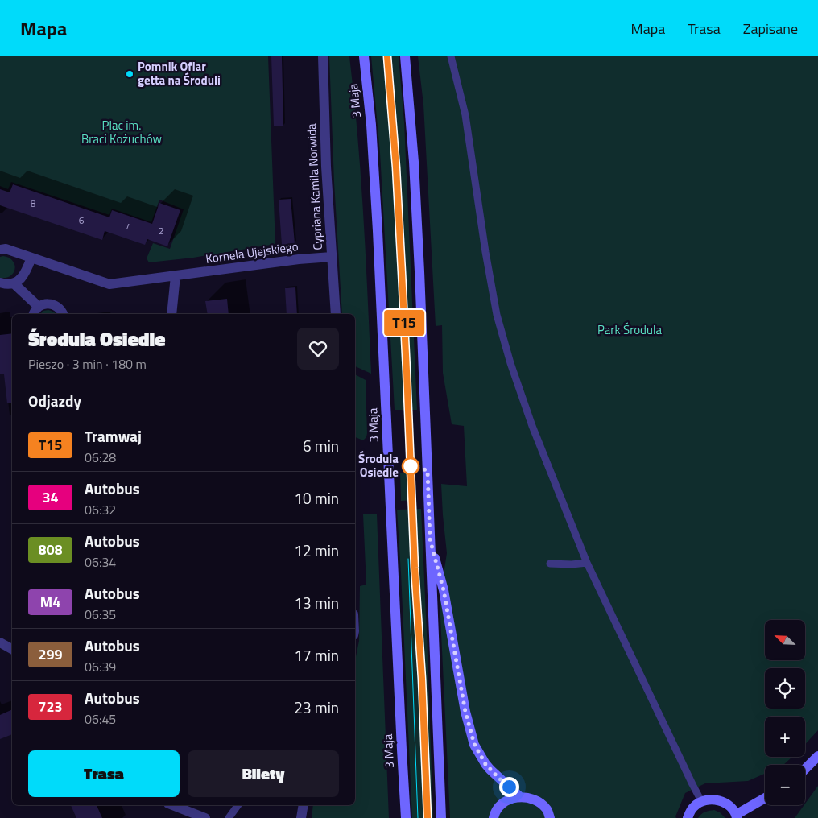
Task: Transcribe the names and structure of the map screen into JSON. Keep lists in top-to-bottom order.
{
  "streets": {
    "main road": ["3 Maja"],
    "street": ["Cypriana Kamila Norwida", "Kornela Ujejskiego"]
  },
  "crossings": [
    ["Cypriana Kamila Norwida", "Kornela Ujejskiego"]
  ],
  "parks": ["Plac im. Braci Kożuchów", "Park Środula"],
  "places": ["Pomnik Ofiar getta na Środuli", "Środula Osiedle"],
  "lines": ["tram line T15"],
  "house_numbers": [
    "8",
    "6",
    "4",
    "2"
  ],
  "north": "top left",
  "page": {
    "header": "Mapa",
    "nav": ["Mapa", "Trasa", "Zapisane"],
    "on_map": "T15",
    "heading": [
      ["Środula Osiedle", "Pieszo · 3 min · 180 m"],
      "Odjazdy"
    ],
    "list": [
      {
        "mark": "T15",
        "name": "Tramwaj",
        "note": "06:28",
        "value": "6 min"
      },
      {
        "mark": "34",
        "name": "Autobus",
        "note": "06:32",
        "value": "10 min"
      },
      {
        "mark": "808",
        "name": "Autobus",
        "note": "06:34",
        "value": "12 min"
      },
      {
        "mark": "M4",
        "name": "Autobus",
        "note": "06:35",
        "value": "13 min"
      },
      {
        "mark": "299",
        "name": "Autobus",
        "note": "06:39",
        "value": "17 min"
      },
      {
        "mark": "723",
        "name": "Autobus",
        "note": "06:45",
        "value": "23 min"
      }
    ],
    "map_buttons": ["+", "−"],
    "buttons": ["Trasa", "Bilety"]
  }
}
